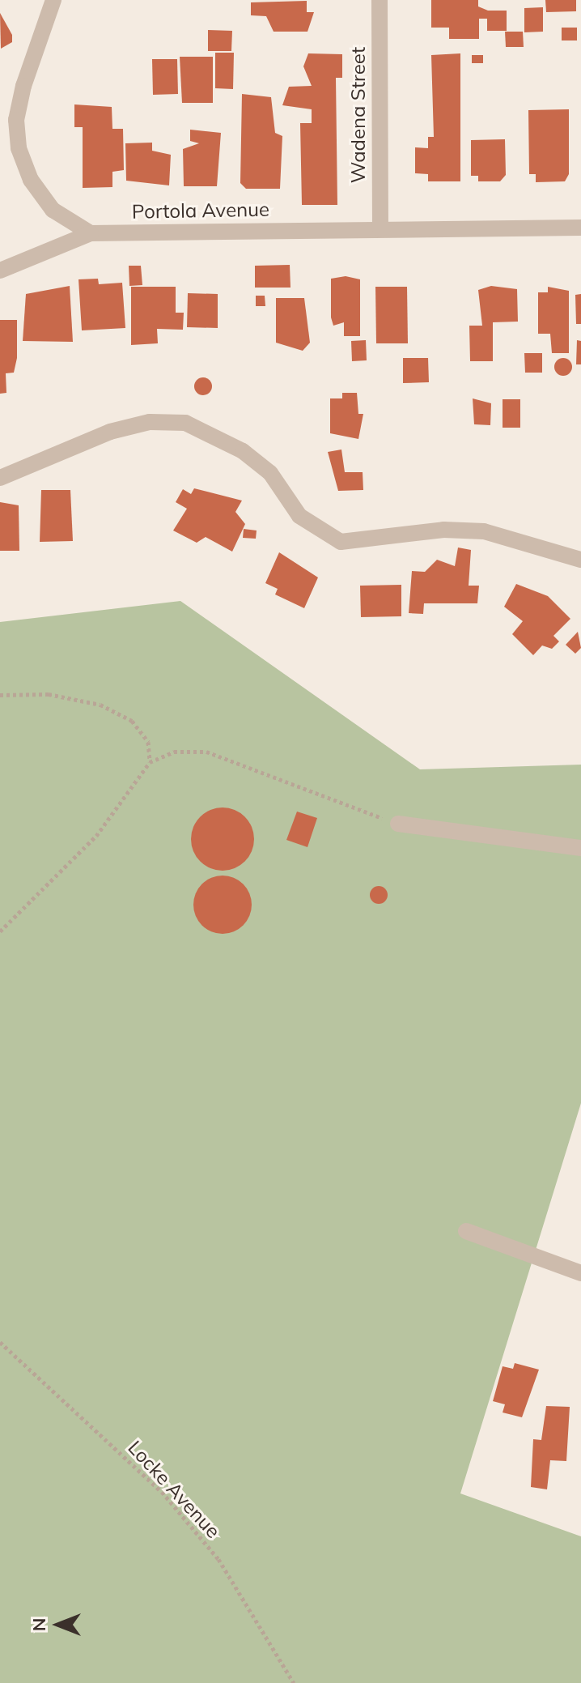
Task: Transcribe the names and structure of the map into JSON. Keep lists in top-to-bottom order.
{
  "streets": {
    "street": ["Wadena Street", "Portola Avenue"],
    "path": ["Locke Avenue"]
  },
  "crossings": [
    ["Wadena Street", "Portola Avenue"]
  ],
  "north": "left"
}
